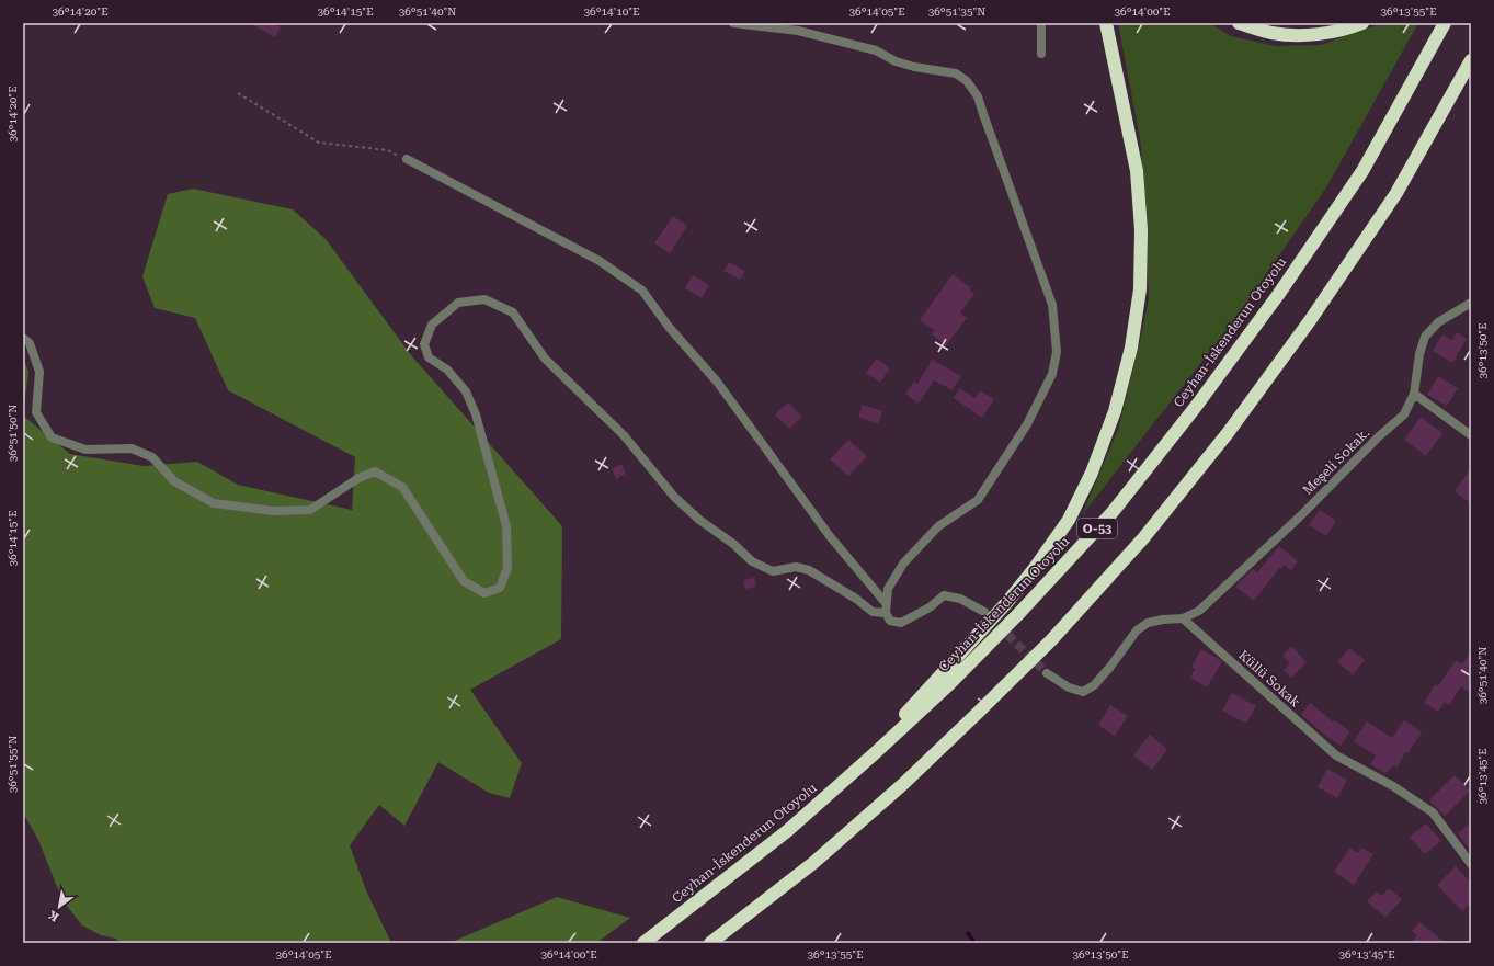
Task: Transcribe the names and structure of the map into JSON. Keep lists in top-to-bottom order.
{
  "streets": {
    "highway": ["Ceyhan-İskenderun Otoyolu", "O-53"],
    "street": ["Meşeli Sokak.", "Küllü Sokak"]
  },
  "crossings": [
    ["Meşeli Sokak.", "Küllü Sokak"]
  ],
  "north": "bottom left",
  "coordinates": [
    "36°14'20\"E",
    "36°14'15\"E",
    "36°51'40\"N",
    "36°14'10\"E",
    "36°14'05\"E",
    "36°51'35\"N",
    "36°14'00\"E",
    "36°13'55\"E",
    "36°13'50\"E",
    "36°51'50\"N",
    "36°51'55\"N",
    "36°13'45\"E"
  ]
}
